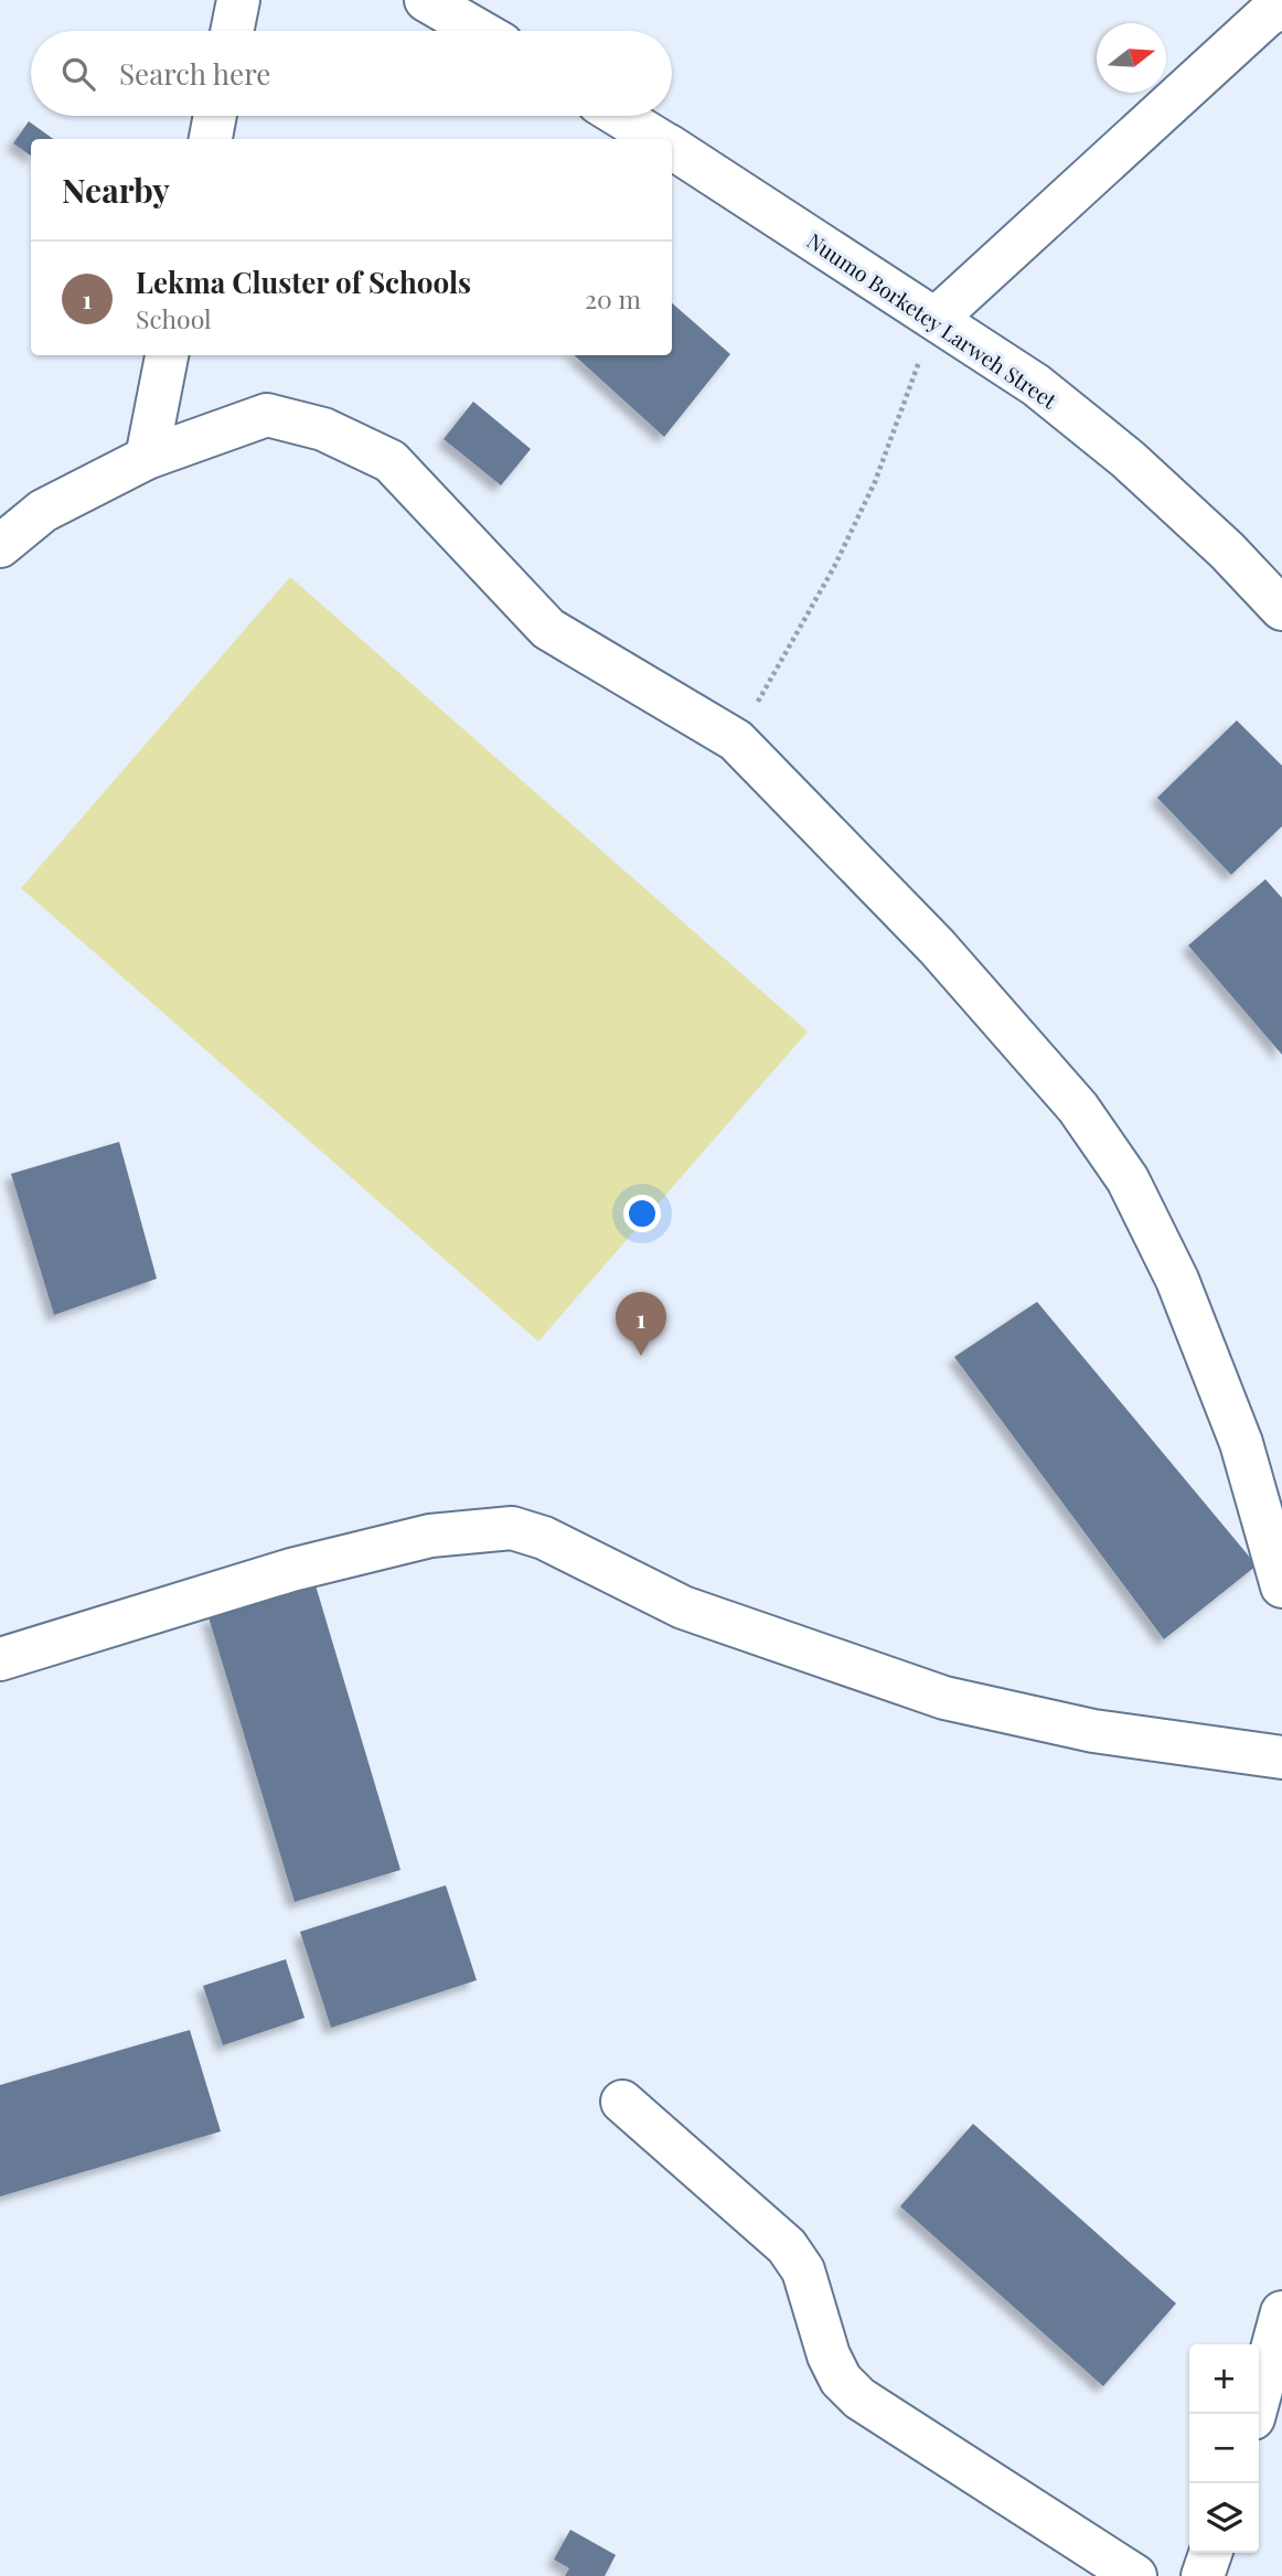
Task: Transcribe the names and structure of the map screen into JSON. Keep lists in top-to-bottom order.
{
  "streets": {
    "street": ["Nuumo Borketey Larweh Street"]
  },
  "north": "right",
  "page": {
    "search": "Search here",
    "heading": "Nearby",
    "list": [
      {
        "mark": "1",
        "name": "Lekma Cluster of Schools",
        "note": "School",
        "value": "20 m"
      }
    ],
    "pins": "1",
    "map_buttons": ["+", "−"]
  }
}
